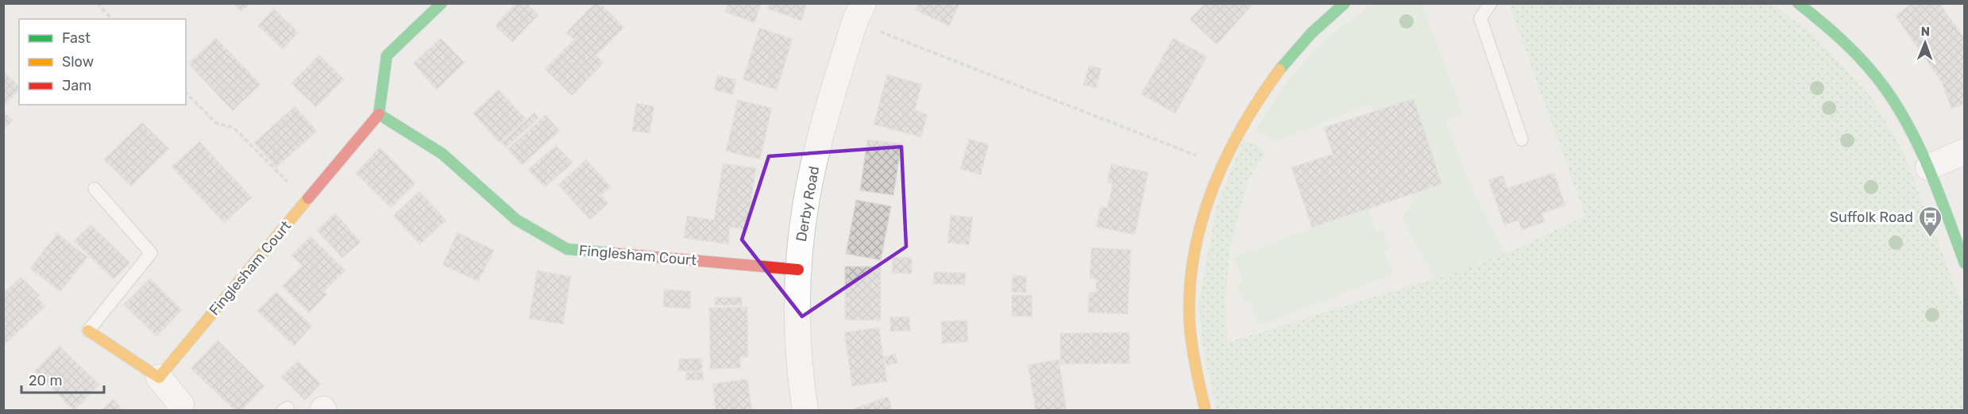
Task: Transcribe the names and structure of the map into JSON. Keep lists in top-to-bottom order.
{
  "streets": {
    "street": ["Derby Road", "Finglesham Court"]
  },
  "crossings": [
    ["Derby Road", "Finglesham Court"]
  ],
  "places": {
    "bus stop": ["Suffolk Road"]
  },
  "legend": ["Fast", "Slow", "Jam"],
  "scale_bar": "20 m",
  "north": "top"
}
